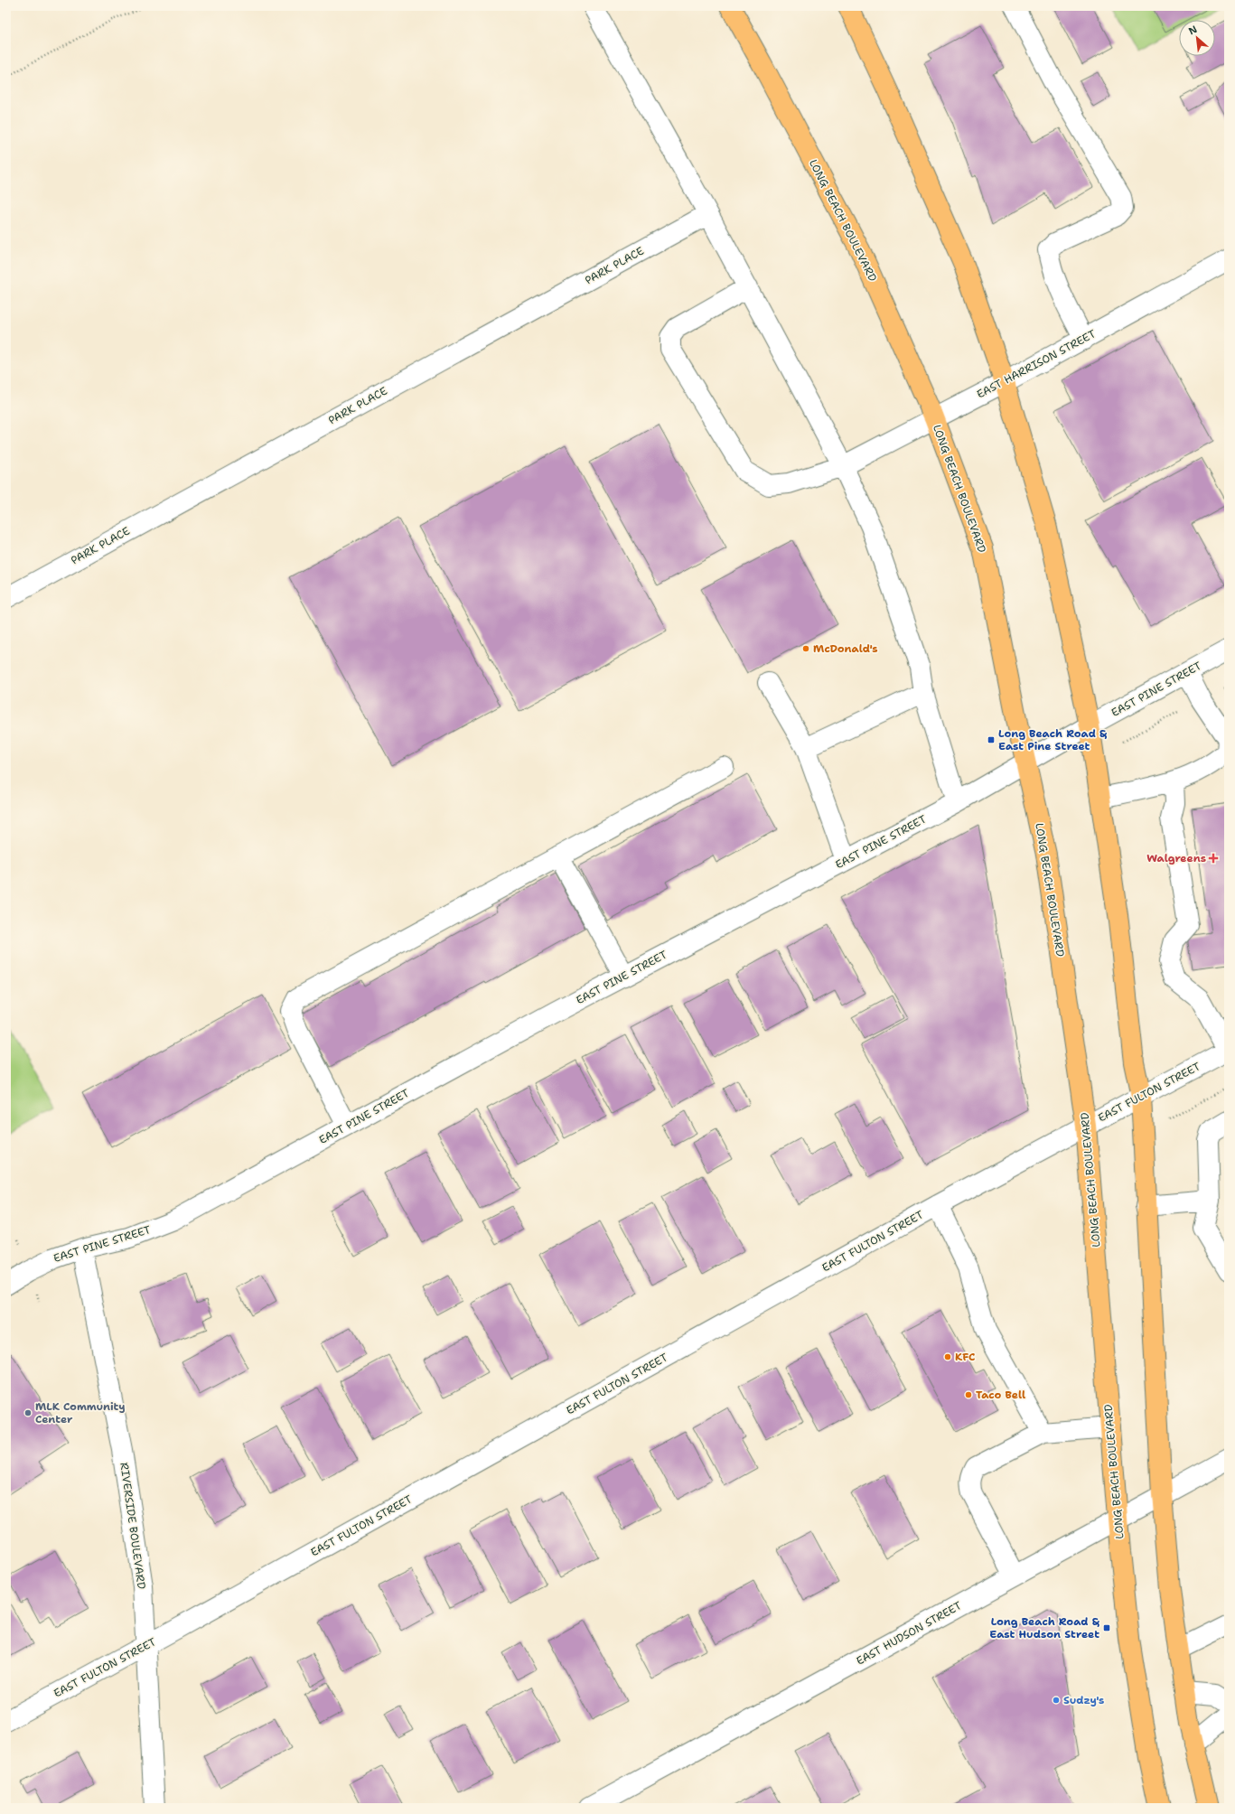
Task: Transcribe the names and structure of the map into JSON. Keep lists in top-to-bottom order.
{
  "streets": {
    "main road": ["LONG BEACH BOULEVARD"],
    "street": [
      "PARK PLACE",
      "EAST HARRISON STREET",
      "EAST PINE STREET",
      "EAST FULTON STREET",
      "RIVERSIDE BOULEVARD",
      "EAST HUDSON STREET"
    ]
  },
  "crossings": [
    ["LONG BEACH BOULEVARD", "EAST HARRISON STREET"],
    ["LONG BEACH BOULEVARD", "EAST PINE STREET"],
    ["LONG BEACH BOULEVARD", "EAST FULTON STREET"],
    ["LONG BEACH BOULEVARD", "EAST HUDSON STREET"],
    ["EAST PINE STREET", "RIVERSIDE BOULEVARD"],
    ["EAST FULTON STREET", "RIVERSIDE BOULEVARD"]
  ],
  "places": {
    "other": [
      "McDonald's",
      "KFC",
      "Taco Bell",
      "MLK Community Center",
      "Sudzy's"
    ],
    "transit": ["Long Beach Road & East Pine Street", "Long Beach Road & East Hudson Street"],
    "health": ["Walgreens"]
  },
  "north": "top left"
}
